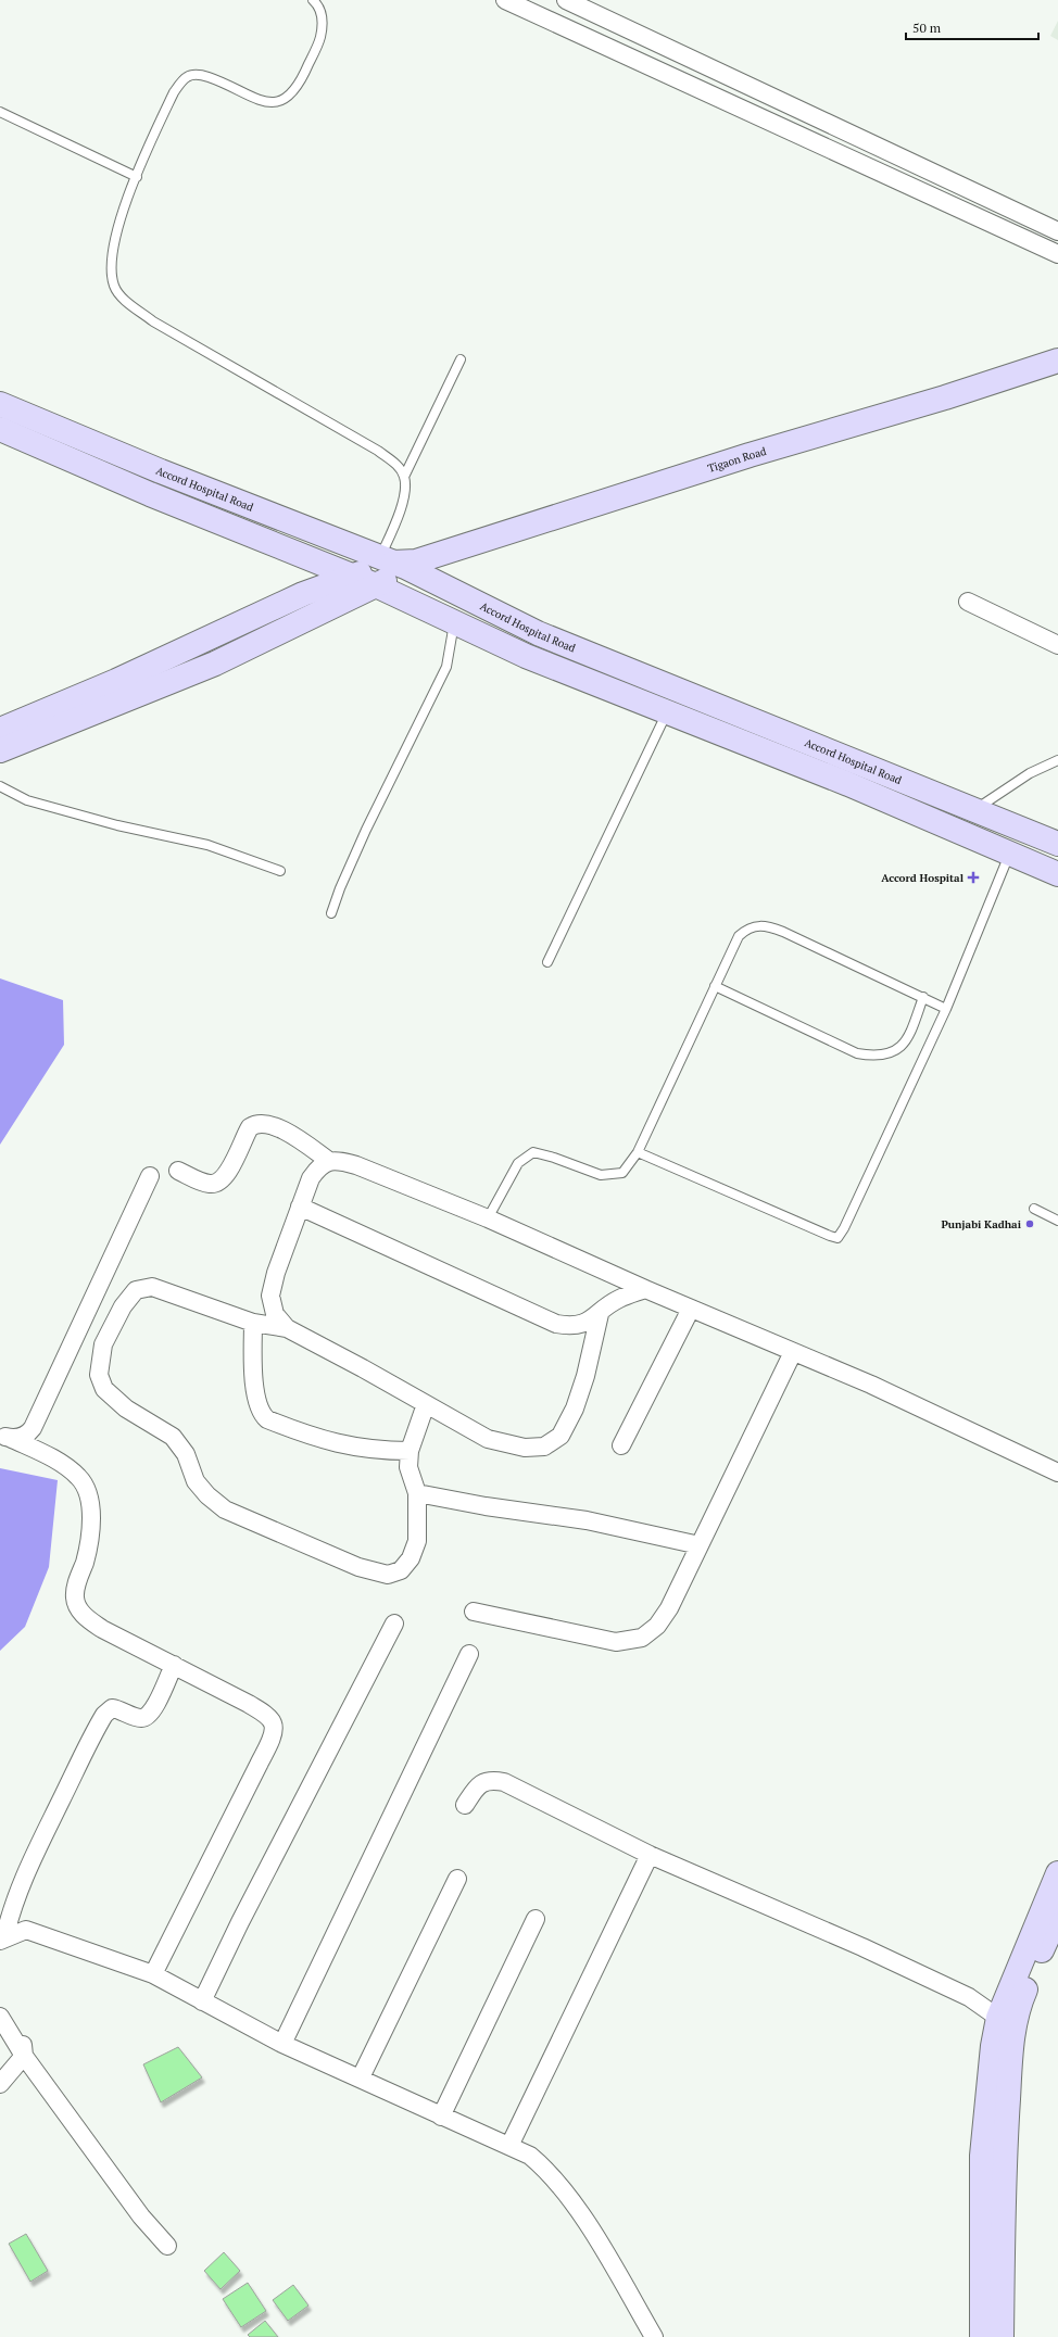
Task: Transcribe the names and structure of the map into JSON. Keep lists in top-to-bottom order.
{
  "streets": {
    "street": ["Tigaon Road", "Accord Hospital Road"]
  },
  "crossings": [
    ["Tigaon Road", "Accord Hospital Road"]
  ],
  "places": {
    "health": ["Accord Hospital"],
    "other": ["Punjabi Kadhai"]
  },
  "scale_bar": "50 m"
}
